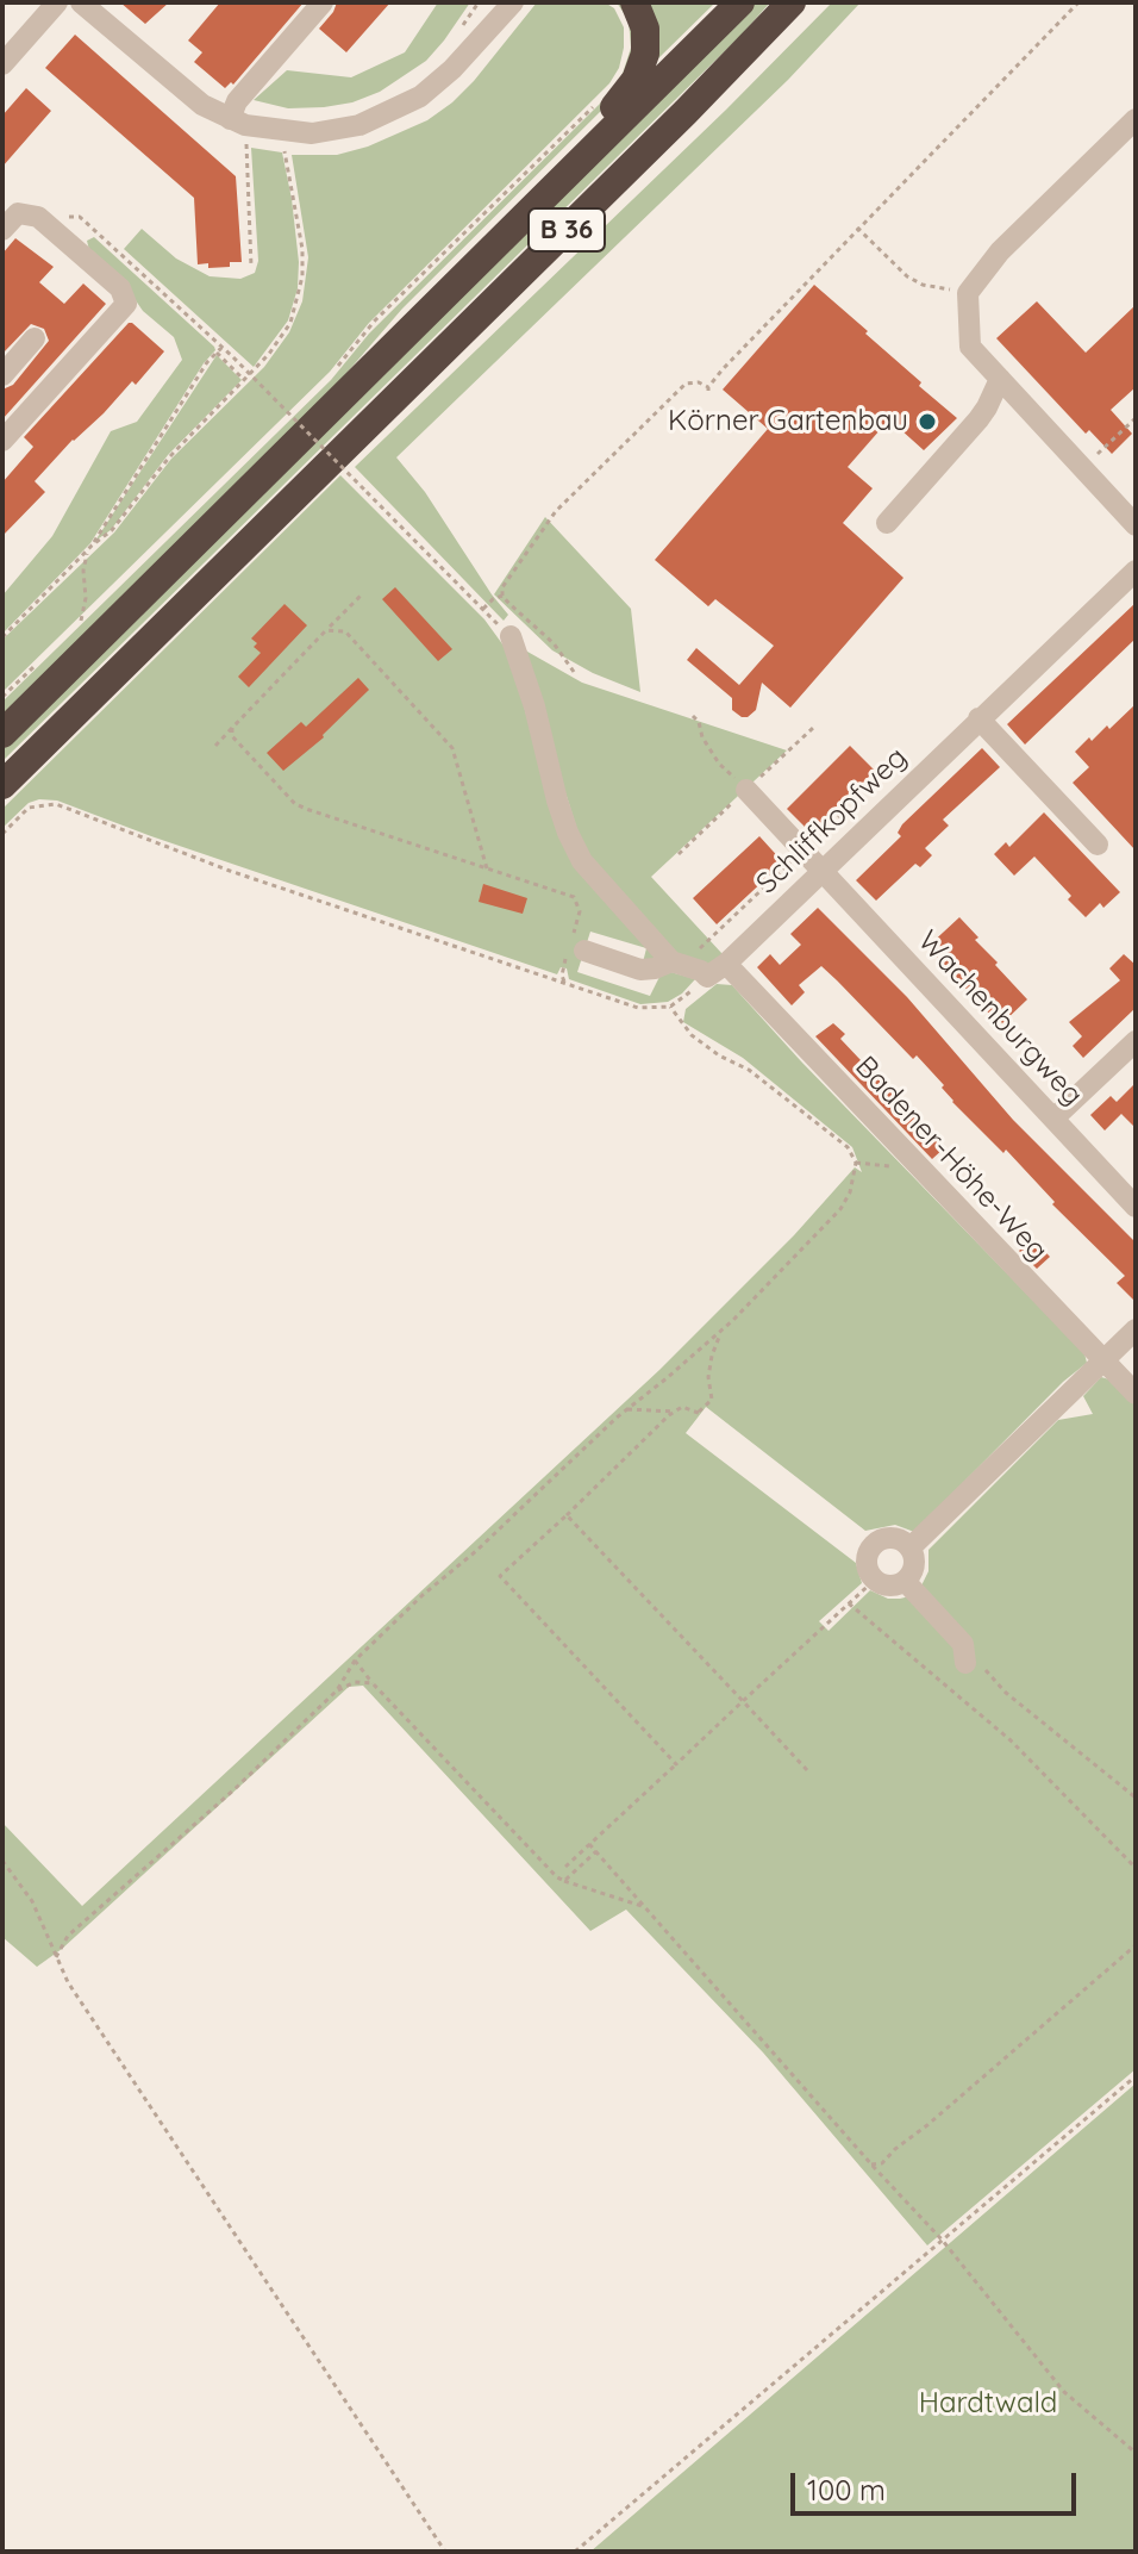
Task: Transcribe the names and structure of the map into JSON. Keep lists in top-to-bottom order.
{
  "streets": {
    "highway": ["B 36"],
    "street": ["Schliffkopfweg", "Wachenburgweg", "Badener-Höhe-Weg"]
  },
  "crossings": [
    ["Schliffkopfweg", "Wachenburgweg"],
    ["Schliffkopfweg", "Badener-Höhe-Weg"]
  ],
  "parks": ["Hardtwald"],
  "places": ["Körner Gartenbau"],
  "scale_bar": "100 m"
}
